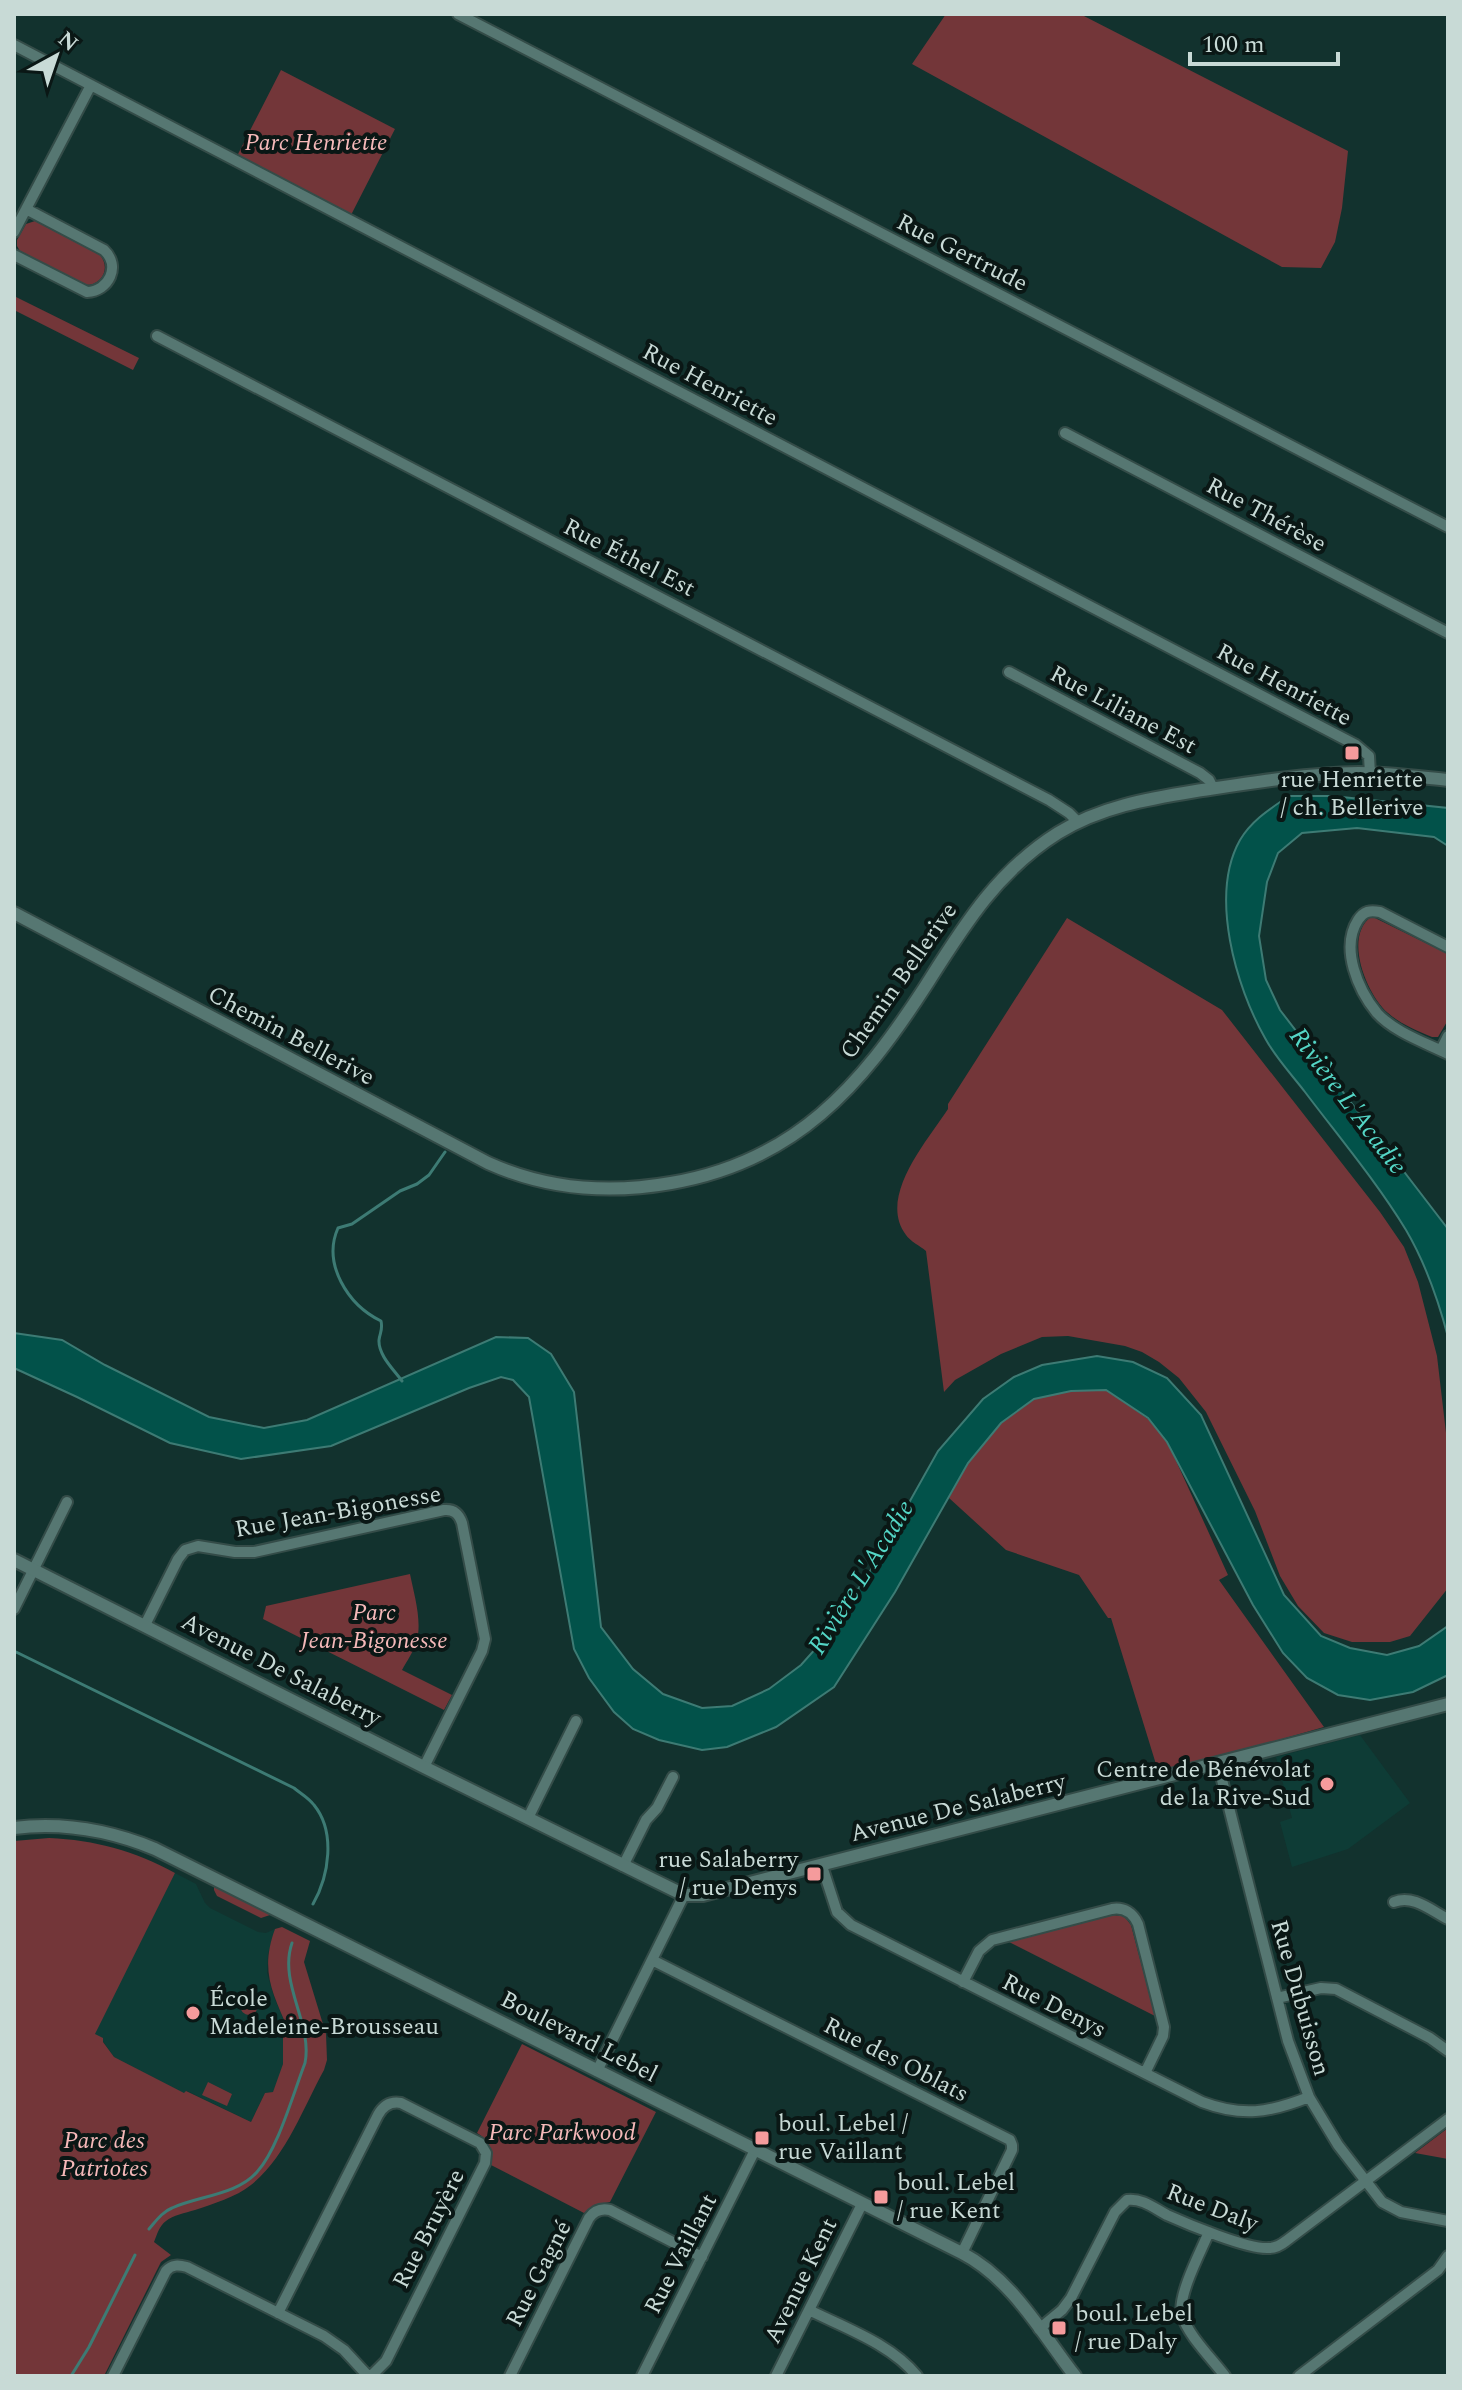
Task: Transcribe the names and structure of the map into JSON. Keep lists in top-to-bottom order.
{
  "streets": {
    "street": [
      "Rue Gertrude",
      "Rue Henriette",
      "Rue Thérèse",
      "Rue Éthel Est",
      "Rue Liliane Est",
      "Chemin Bellerive",
      "Rue Jean-Bigonesse",
      "Avenue De Salaberry",
      "Rue Dubuisson",
      "Rue Denys",
      "Boulevard Lebel",
      "Rue des Oblats",
      "Rue Daly",
      "Rue Bruyère",
      "Rue Vaillant",
      "Rue Gagné",
      "Avenue Kent"
    ]
  },
  "crossings": [
    ["Rue Henriette", "Chemin Bellerive"],
    ["Rue Éthel Est", "Chemin Bellerive"],
    ["Rue Liliane Est", "Chemin Bellerive"],
    ["Rue Jean-Bigonesse", "Avenue De Salaberry"],
    ["Avenue De Salaberry", "Rue Dubuisson"],
    ["Avenue De Salaberry", "Rue Denys"],
    ["Rue Dubuisson", "Rue Denys"],
    ["Rue Dubuisson", "Rue Daly"],
    ["Boulevard Lebel", "Rue des Oblats"],
    ["Boulevard Lebel", "Rue Daly"],
    ["Boulevard Lebel", "Rue Vaillant"],
    ["Boulevard Lebel", "Avenue Kent"],
    ["Rue Vaillant", "Rue Gagné"]
  ],
  "water": ["Rivière L'Acadie"],
  "parks": [
    "Parc Henriette",
    "Parc Jean-Bigonesse",
    "Parc Parkwood",
    "Parc des Patriotes"
  ],
  "places": {
    "transit": [
      "rue Henriette / ch. Bellerive",
      "rue Salaberry / rue Denys",
      "boul. Lebel / rue Vaillant",
      "boul. Lebel / rue Kent",
      "boul. Lebel / rue Daly"
    ],
    "other": ["Centre de Bénévolat de la Rive-Sud", "École Madeleine-Brousseau"]
  },
  "scale_bar": "100 m",
  "north": "top right"
}
